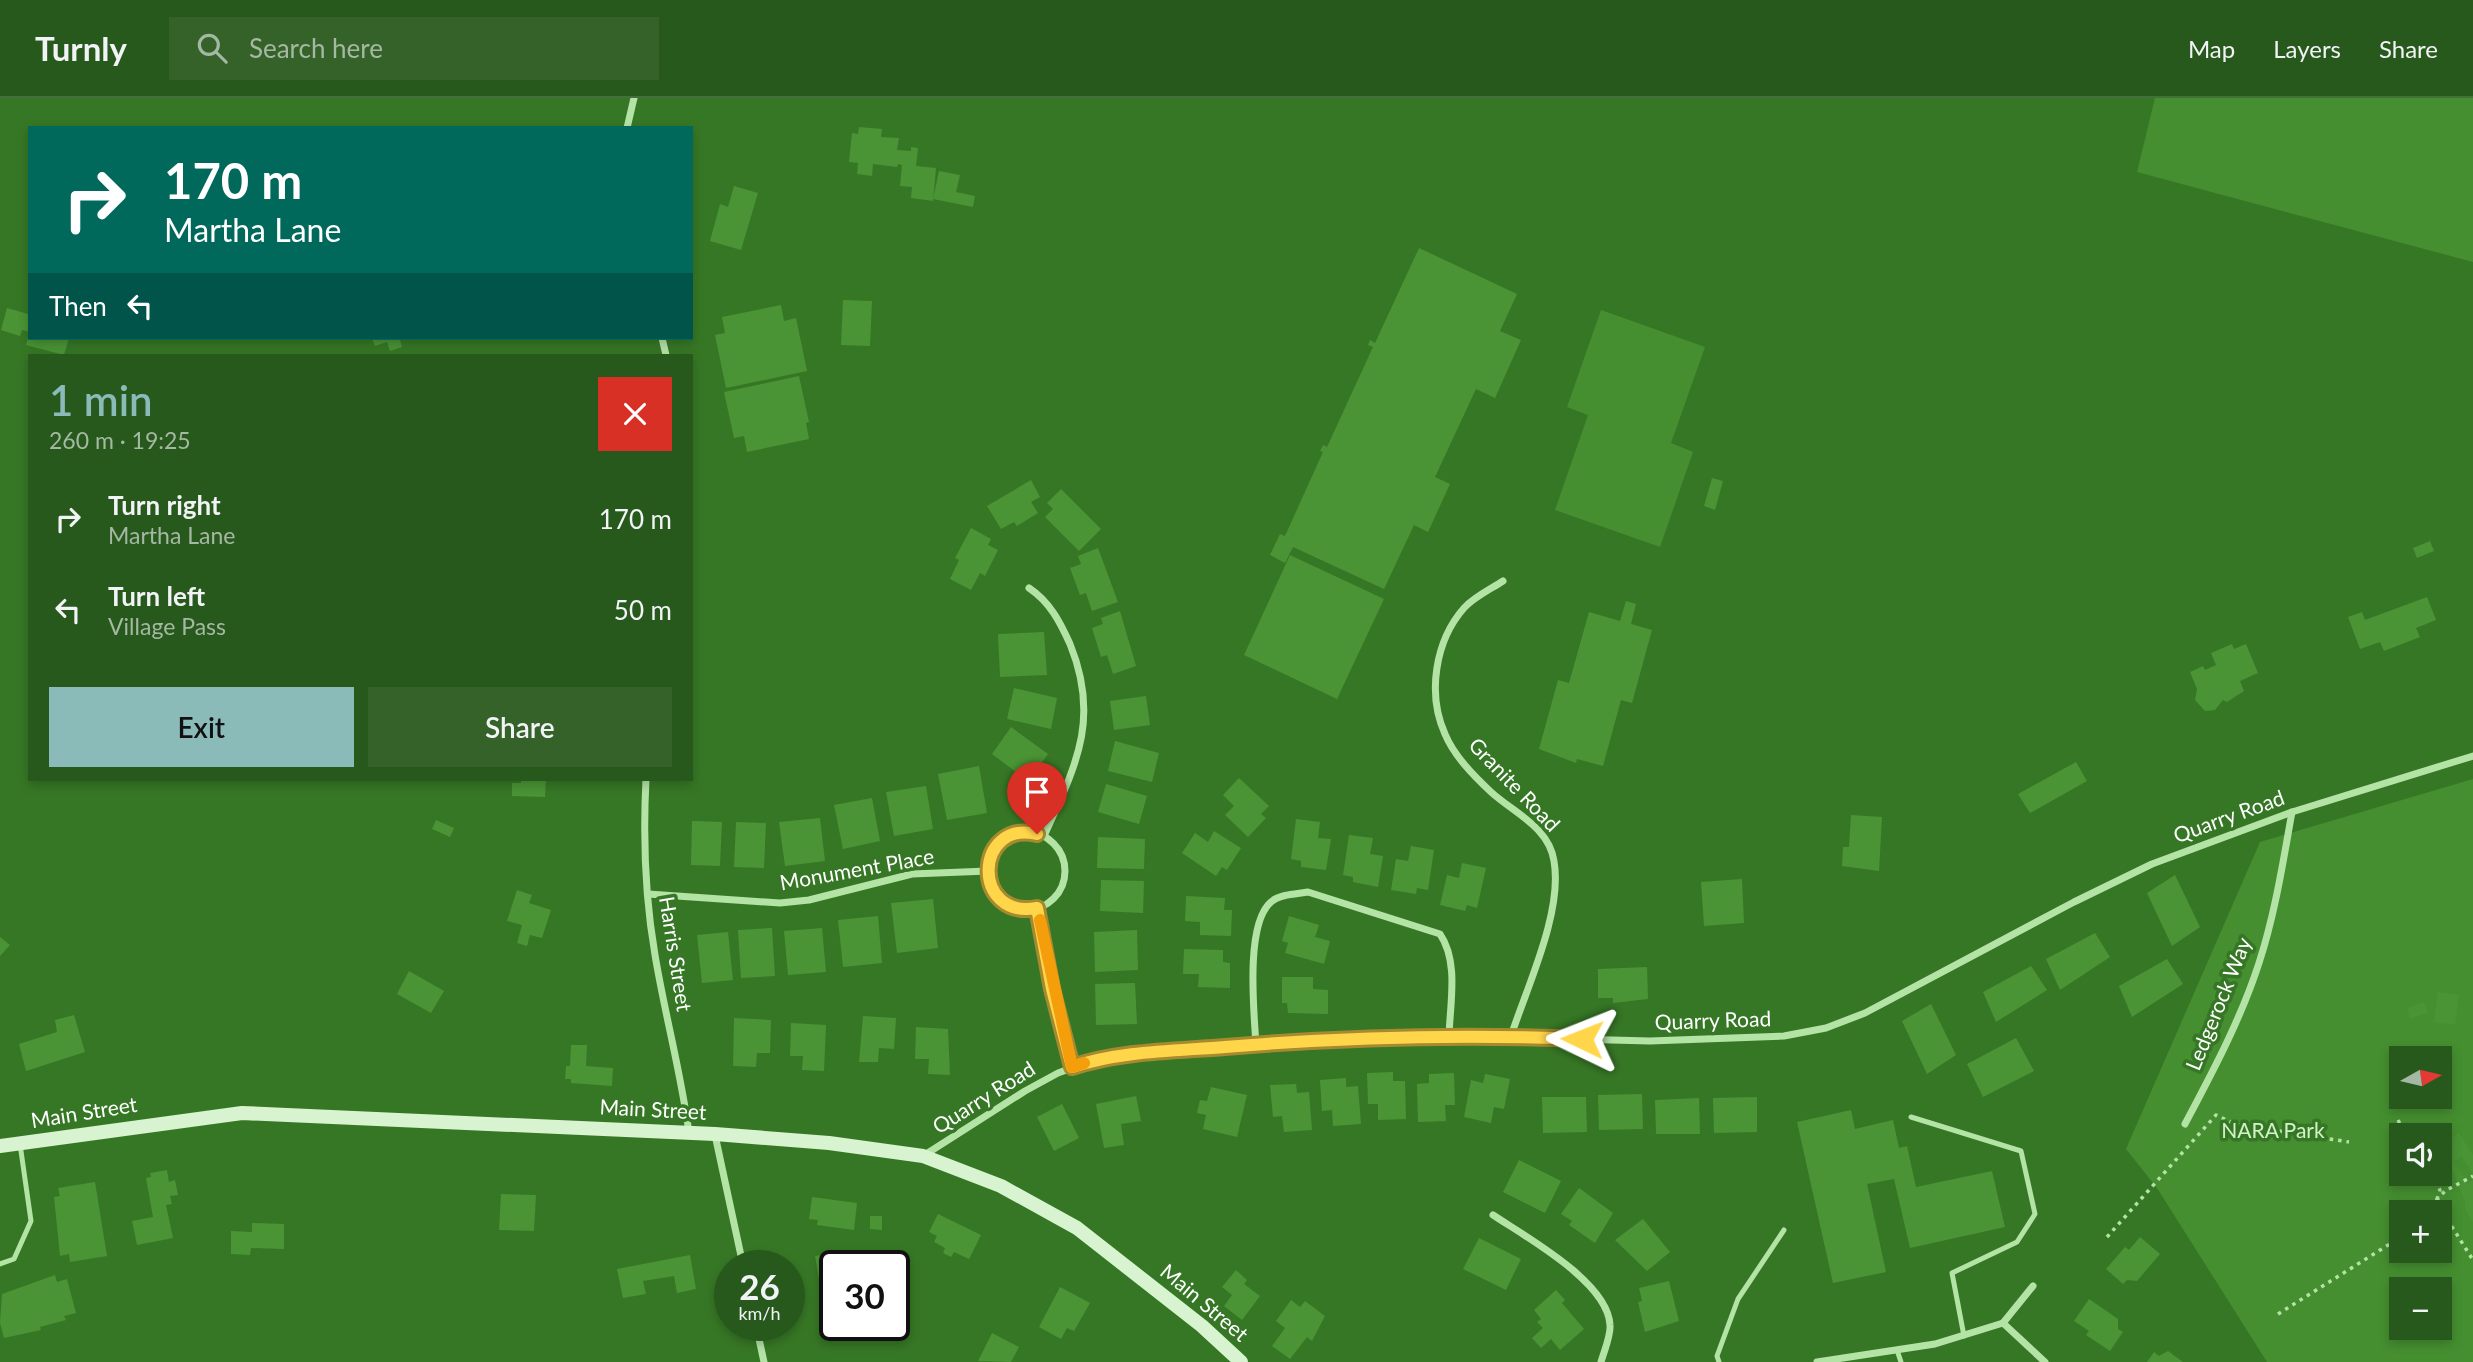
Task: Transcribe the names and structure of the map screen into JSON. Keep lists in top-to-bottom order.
{
  "streets": {
    "main road": ["Main Street"],
    "street": [
      "Granite Road",
      "Quarry Road",
      "Monument Place",
      "Harris Street",
      "Ledgerock Way"
    ]
  },
  "crossings": [
    ["Granite Road", "Quarry Road"],
    ["Quarry Road", "Ledgerock Way"],
    ["Quarry Road", "Main Street"],
    ["Monument Place", "Harris Street"],
    ["Harris Street", "Main Street"]
  ],
  "parks": ["NARA Park"],
  "north": "right",
  "page": {
    "header": "Turnly",
    "search": "Search here",
    "nav": ["Map", "Layers", "Share"],
    "turn": ["170 m", "Martha Lane"],
    "then": "Then",
    "heading": ["1 min", "260 m · 19:25"],
    "list": [
      {
        "name": "Turn right",
        "note": "Martha Lane",
        "value": "170 m"
      },
      {
        "name": "Turn left",
        "note": "Village Pass",
        "value": "50 m"
      }
    ],
    "buttons": ["Exit", "Share"],
    "map_buttons": ["+", "−"],
    "speed": "26 km/h",
    "limit": "30"
  }
}
